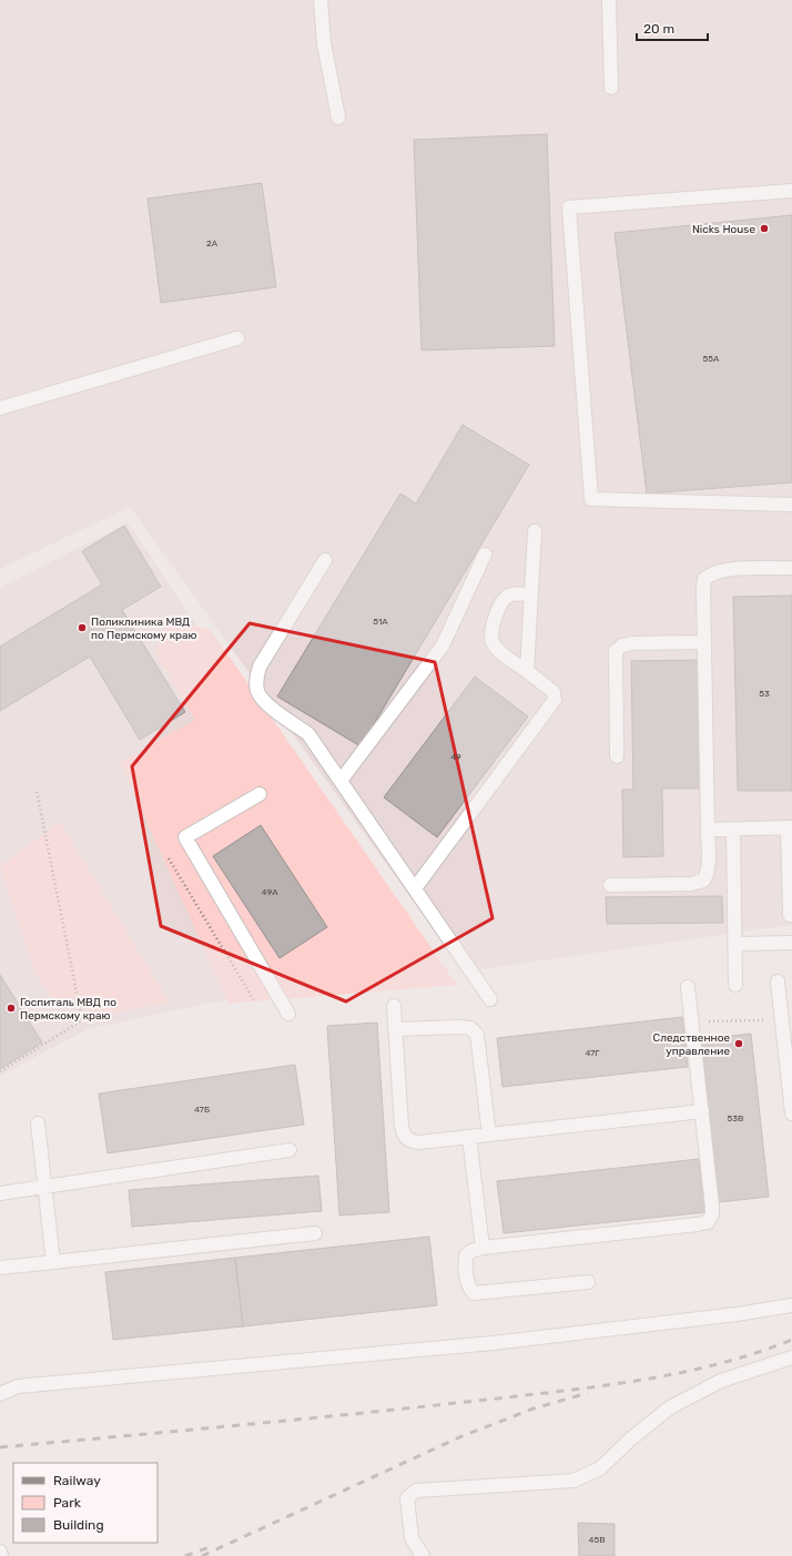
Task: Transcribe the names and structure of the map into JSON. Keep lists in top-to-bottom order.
{
  "places": [
    "Nicks House",
    "Поликлиника МВД по Пермскому краю",
    "Госпиталь МВД по Пермскому краю",
    "Следственное управление"
  ],
  "house_numbers": [
    "2А",
    "55А",
    "51А",
    "53",
    "49",
    "49А",
    "47Г",
    "47Б",
    "53В",
    "45В"
  ],
  "legend": ["Railway", "Park", "Building"],
  "scale_bar": "20 m"
}
